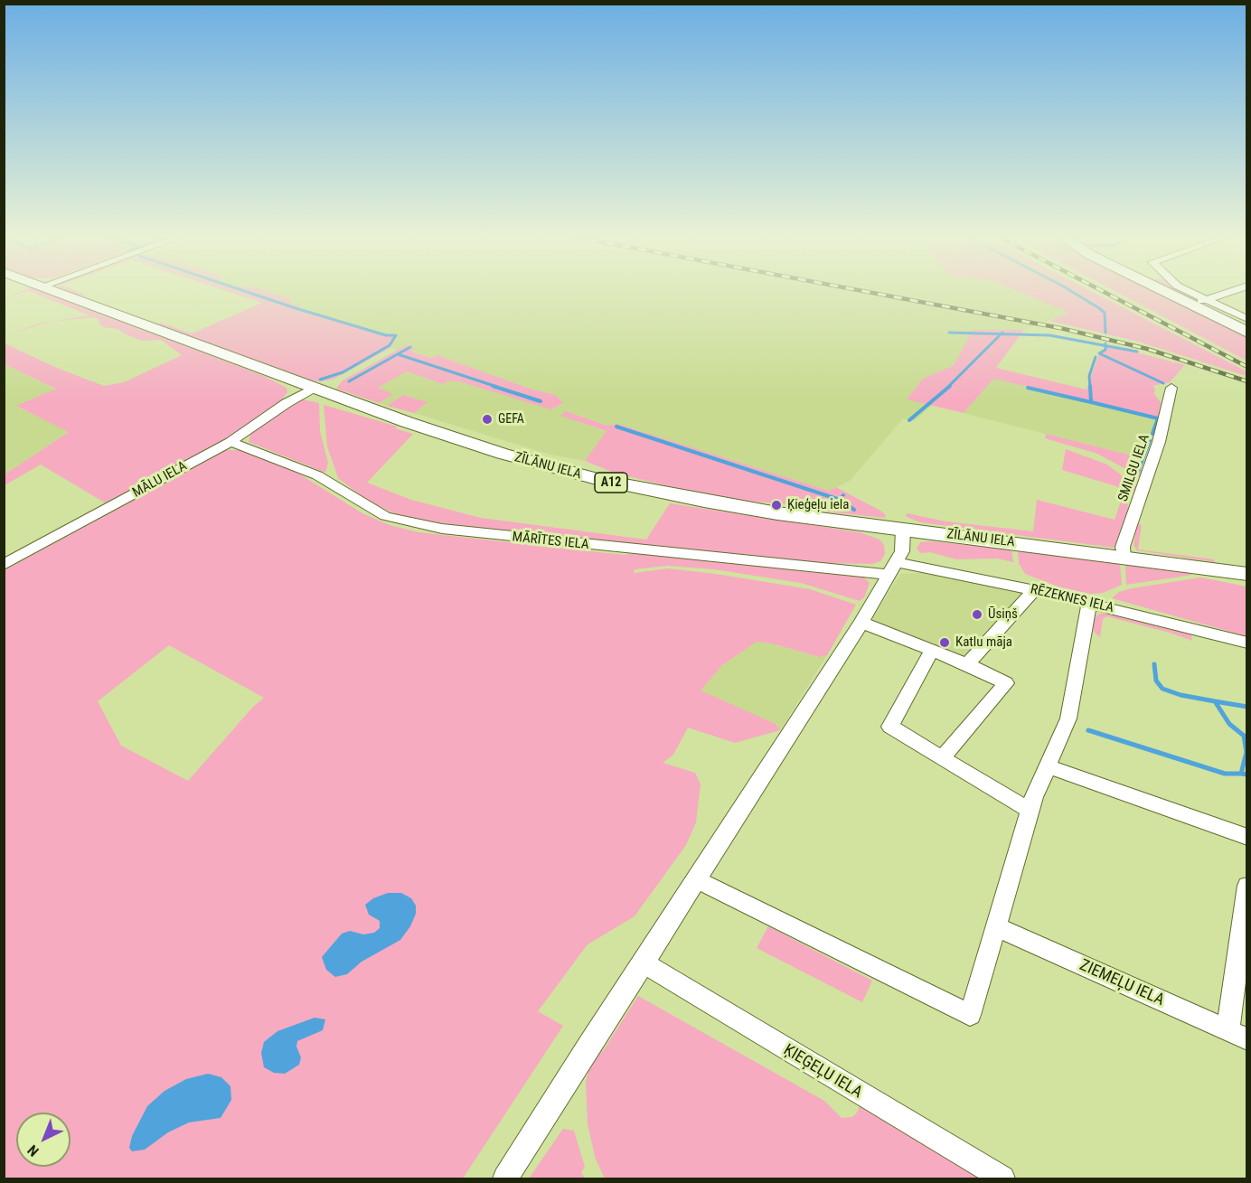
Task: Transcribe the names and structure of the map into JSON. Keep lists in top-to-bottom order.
{
  "streets": {
    "highway": ["ZĪLĀNU IELA", "A12"],
    "street": [
      "SMILGU IELA",
      "MĀLU IELA",
      "MĀRĪTES IELA",
      "RĒZEKNES IELA",
      "ZIEMEĻU IELA",
      "ĶIEĢEĻU IELA"
    ]
  },
  "crossings": [
    ["ZĪLĀNU IELA", "SMILGU IELA"],
    ["ZĪLĀNU IELA", "MĀLU IELA"],
    ["MĀLU IELA", "MĀRĪTES IELA"],
    ["MĀRĪTES IELA", "RĒZEKNES IELA"]
  ],
  "places": [
    "GEFA",
    "Ķieģeļu iela",
    "Ūsiņš",
    "Katlu māja"
  ],
  "north": "bottom left"
}
